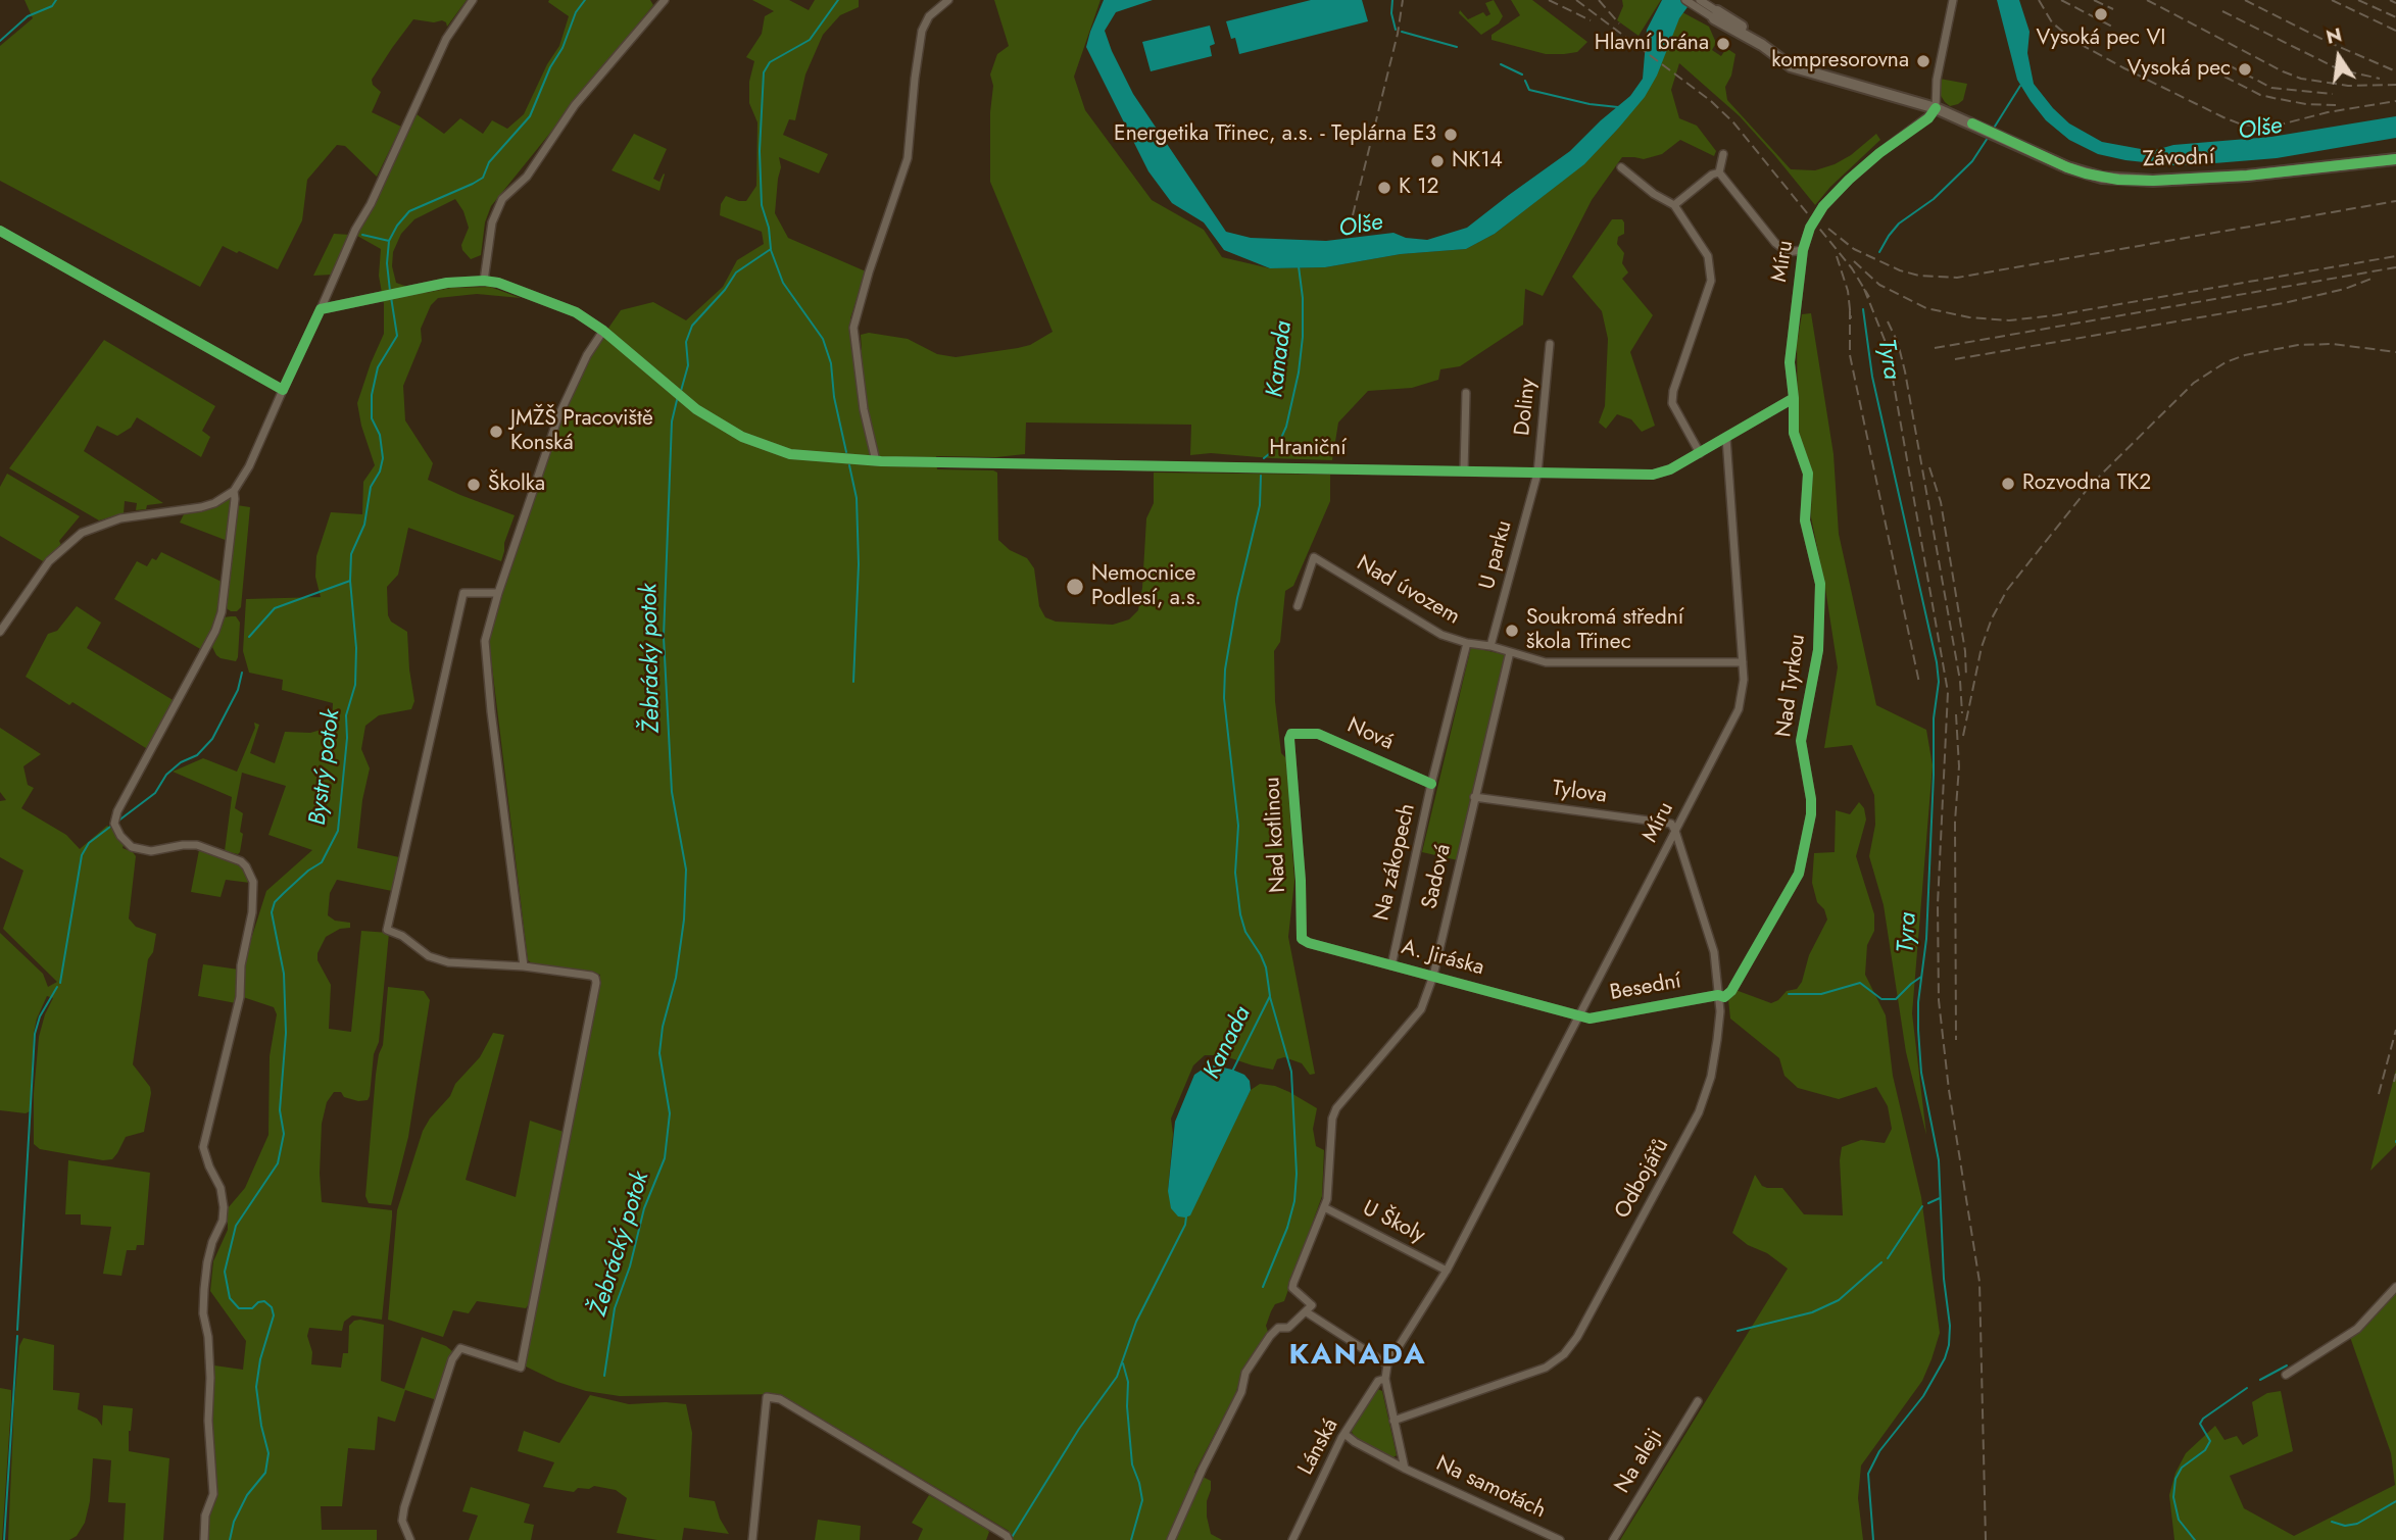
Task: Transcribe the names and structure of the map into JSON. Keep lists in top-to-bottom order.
{
  "streets": {
    "street": [
      "Závodní",
      "Míru",
      "Doliny",
      "Hraniční",
      "U parku",
      "Nad úvozem",
      "Nad Tyrkou",
      "Nová",
      "Tylova",
      "Nad kotlinou",
      "Na zákopech",
      "Sadová",
      "A. Jiráska",
      "Besední",
      "Odbojářů",
      "U Školy",
      "Lánská",
      "Na aleji",
      "Na samotách"
    ]
  },
  "crossings": [
    ["Závodní", "Míru"],
    ["Míru", "Hraniční"],
    ["Míru", "Nad úvozem"],
    ["Míru", "Nad Tyrkou"],
    ["Míru", "Tylova"],
    ["Míru", "A. Jiráska"],
    ["Míru", "Besední"],
    ["Míru", "Odbojářů"],
    ["Míru", "U Školy"],
    ["Míru", "Lánská"],
    ["Míru", "Na samotách"],
    ["Doliny", "Hraniční"],
    ["Doliny", "U parku"],
    ["Hraniční", "U parku"],
    ["U parku", "Nad úvozem"],
    ["Nad úvozem", "Na zákopech"],
    ["Nad úvozem", "Sadová"],
    ["Nad Tyrkou", "Besední"],
    ["Nad Tyrkou", "Odbojářů"],
    ["Nová", "Nad kotlinou"],
    ["Nová", "Na zákopech"],
    ["Tylova", "Sadová"],
    ["Tylova", "Odbojářů"],
    ["Nad kotlinou", "A. Jiráska"],
    ["Na zákopech", "A. Jiráska"],
    ["Sadová", "A. Jiráska"],
    ["Sadová", "U Školy"],
    ["A. Jiráska", "Besední"],
    ["Besední", "Odbojářů"],
    ["Odbojářů", "Na samotách"],
    ["Lánská", "Na samotách"]
  ],
  "districts": ["KANADA"],
  "water": [
    "Olše",
    "Kanada",
    "Tyra",
    "Žebrácký potok",
    "Bystrý potok"
  ],
  "places": [
    "Vysoká pec VI",
    "Hlavní brána",
    "kompresorovna",
    "Vysoká pec",
    "Energetika Třinec, a.s. - Teplárna E3",
    "NK14",
    "K 12",
    "JMŽŠ Pracoviště Konská",
    "Rozvodna TK2",
    "Školka",
    "Nemocnice Podlesí, a.s.",
    "Soukromá střední škola Třinec"
  ],
  "north": "top"
}
